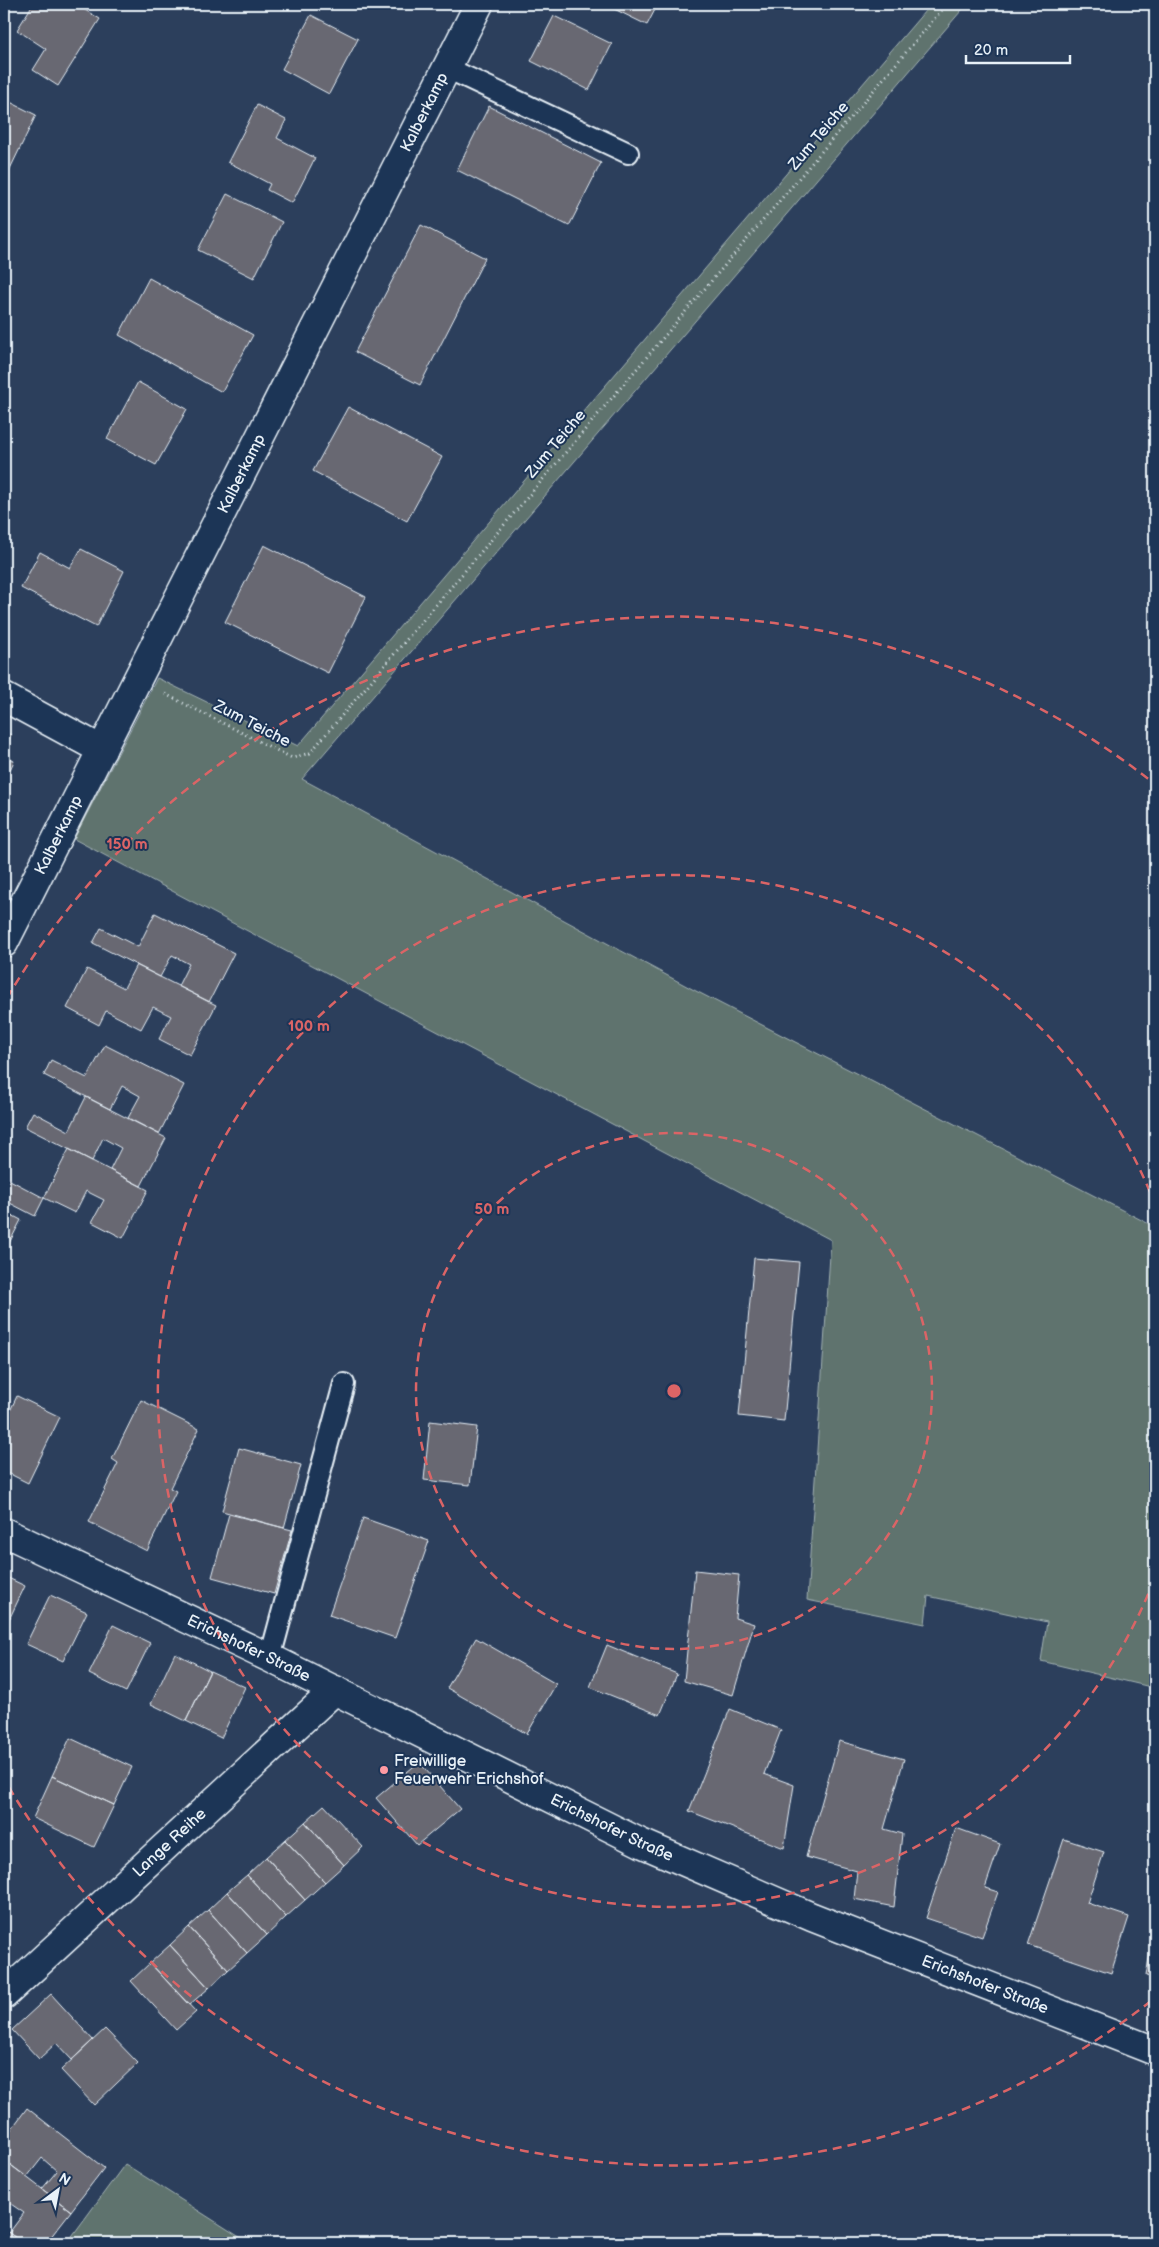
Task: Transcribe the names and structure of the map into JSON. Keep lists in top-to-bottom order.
{
  "streets": {
    "street": ["Kalberkamp", "Erichshofer Straße", "Lange Reihe"],
    "path": ["Zum Teiche"]
  },
  "crossings": [
    ["Kalberkamp", "Zum Teiche"],
    ["Erichshofer Straße", "Lange Reihe"]
  ],
  "places": ["Freiwillige Feuerwehr Erichshof"],
  "scale_bar": "20 m",
  "north": "top right",
  "rings": ["150 m", "100 m", "50 m"]
}
